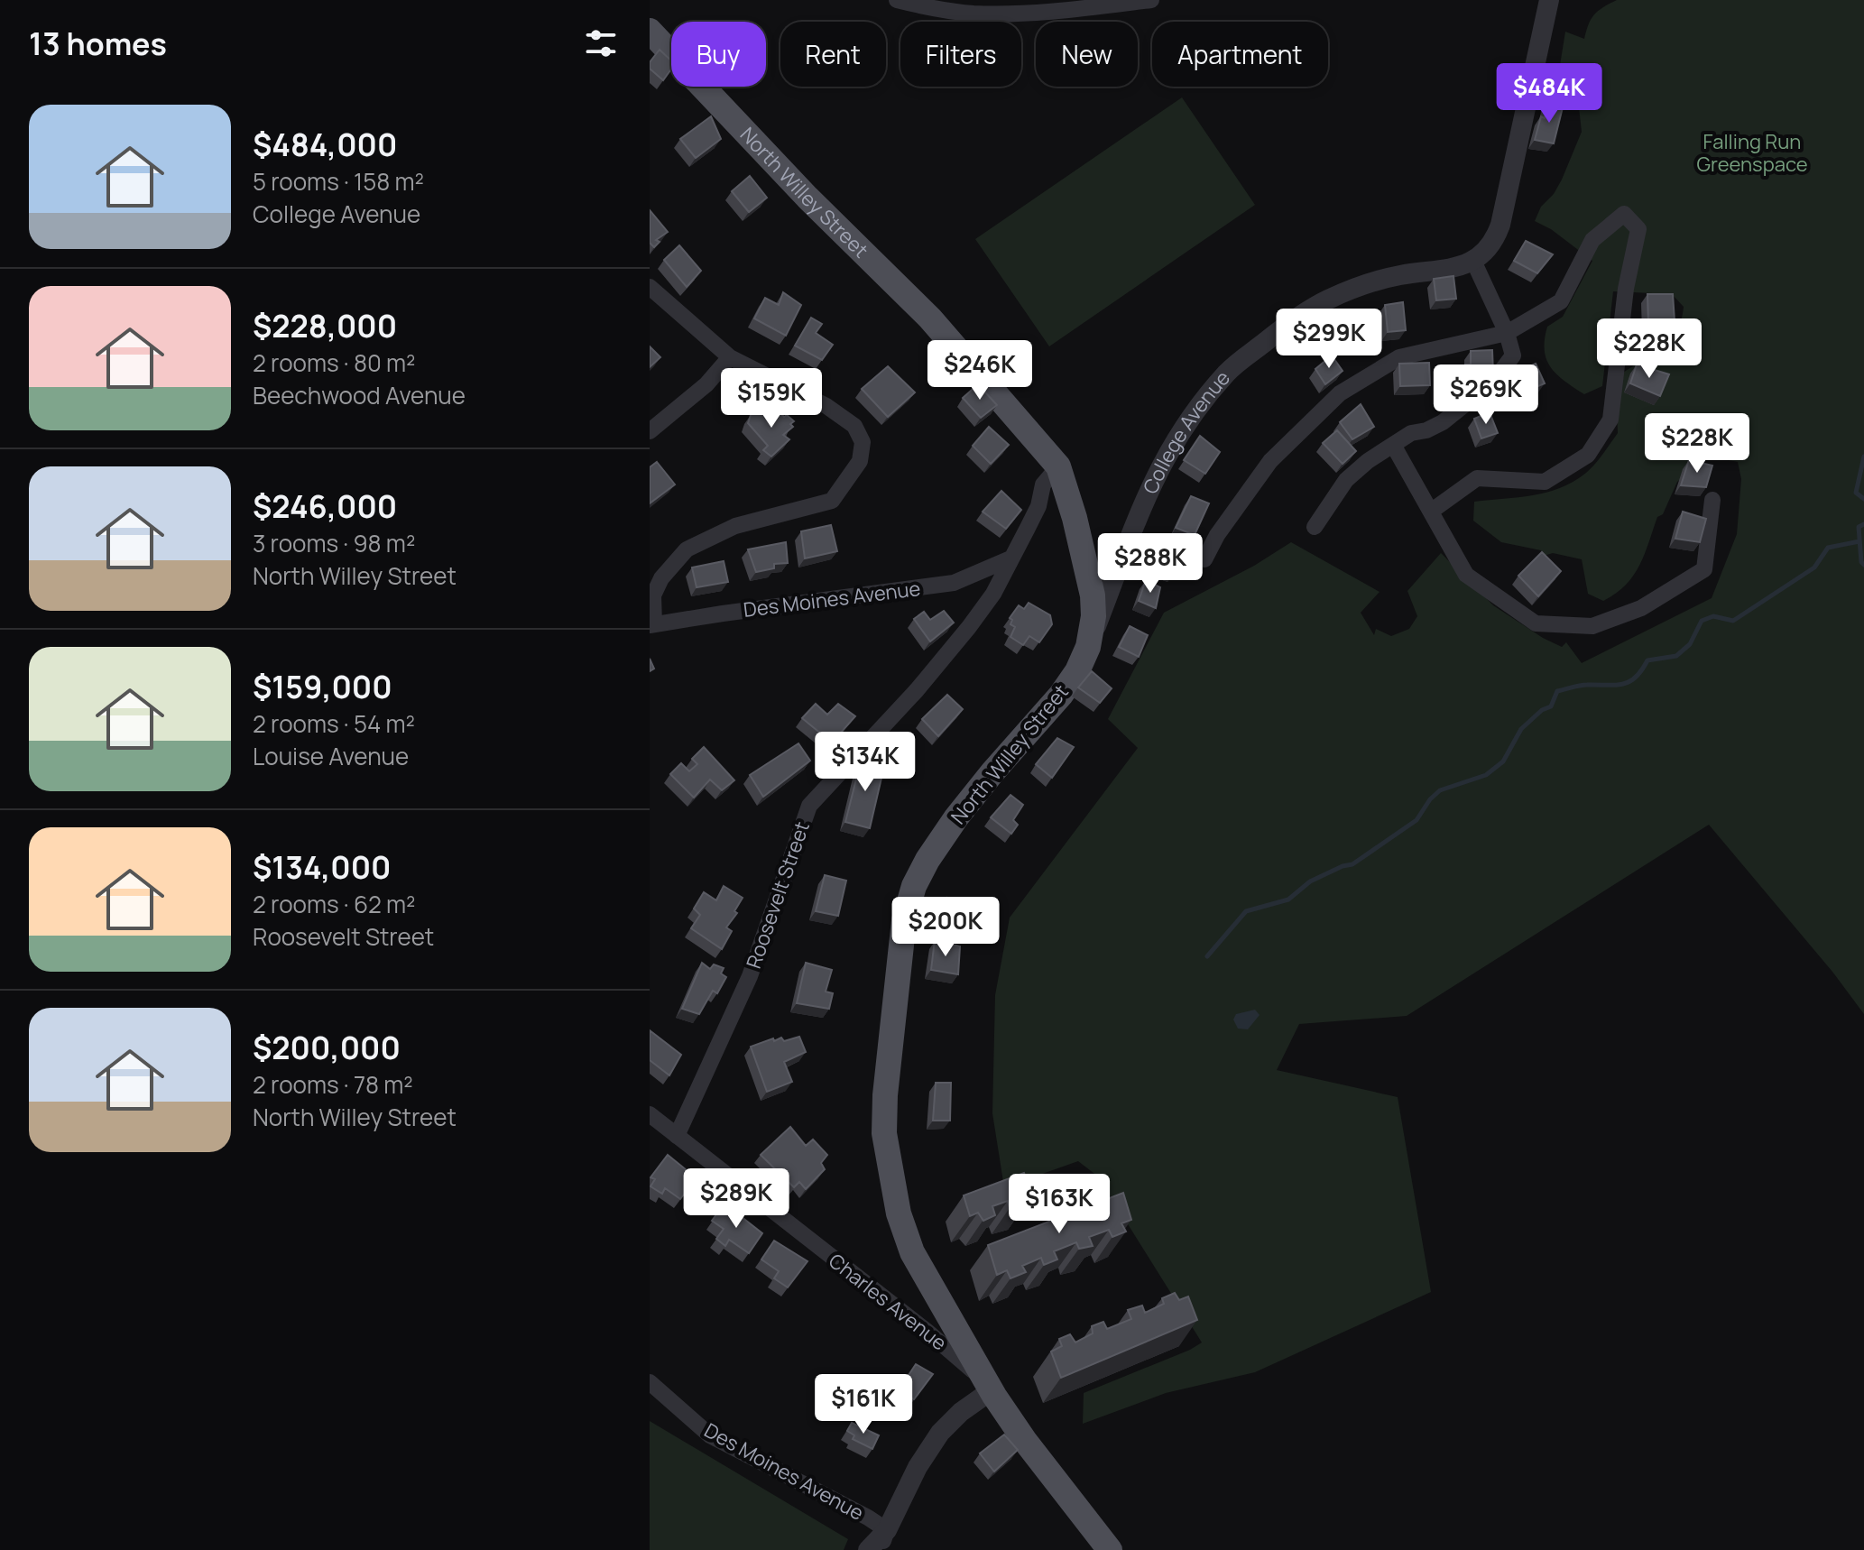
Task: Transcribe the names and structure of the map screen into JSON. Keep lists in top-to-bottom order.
{
  "streets": {
    "main road": ["North Willey Street"],
    "street": [
      "College Avenue",
      "Des Moines Avenue",
      "Roosevelt Street",
      "Charles Avenue"
    ]
  },
  "crossings": [
    ["North Willey Street", "College Avenue"],
    ["North Willey Street", "Roosevelt Street"],
    ["North Willey Street", "Charles Avenue"],
    ["Des Moines Avenue", "Roosevelt Street"],
    ["Roosevelt Street", "Charles Avenue"]
  ],
  "parks": ["Falling Run Greenspace"],
  "page": {
    "heading": "13 homes",
    "chip": [
      "Buy",
      "Rent",
      "Filters",
      "New",
      "Apartment"
    ],
    "price": [
      "$484K",
      "$299K",
      "$228K",
      "$246K",
      "$269K",
      "$159K",
      "$228K",
      "$288K",
      "$134K",
      "$200K",
      "$289K",
      "$163K",
      "$161K"
    ],
    "list": [
      {
        "name": "$484,000",
        "note": "5 rooms · 158 m² · College Avenue"
      },
      {
        "name": "$228,000",
        "note": "2 rooms · 80 m² · Beechwood Avenue"
      },
      {
        "name": "$246,000",
        "note": "3 rooms · 98 m² · North Willey Street"
      },
      {
        "name": "$159,000",
        "note": "2 rooms · 54 m² · Louise Avenue"
      },
      {
        "name": "$134,000",
        "note": "2 rooms · 62 m² · Roosevelt Street"
      },
      {
        "name": "$200,000",
        "note": "2 rooms · 78 m² · North Willey Street"
      }
    ]
  }
}
